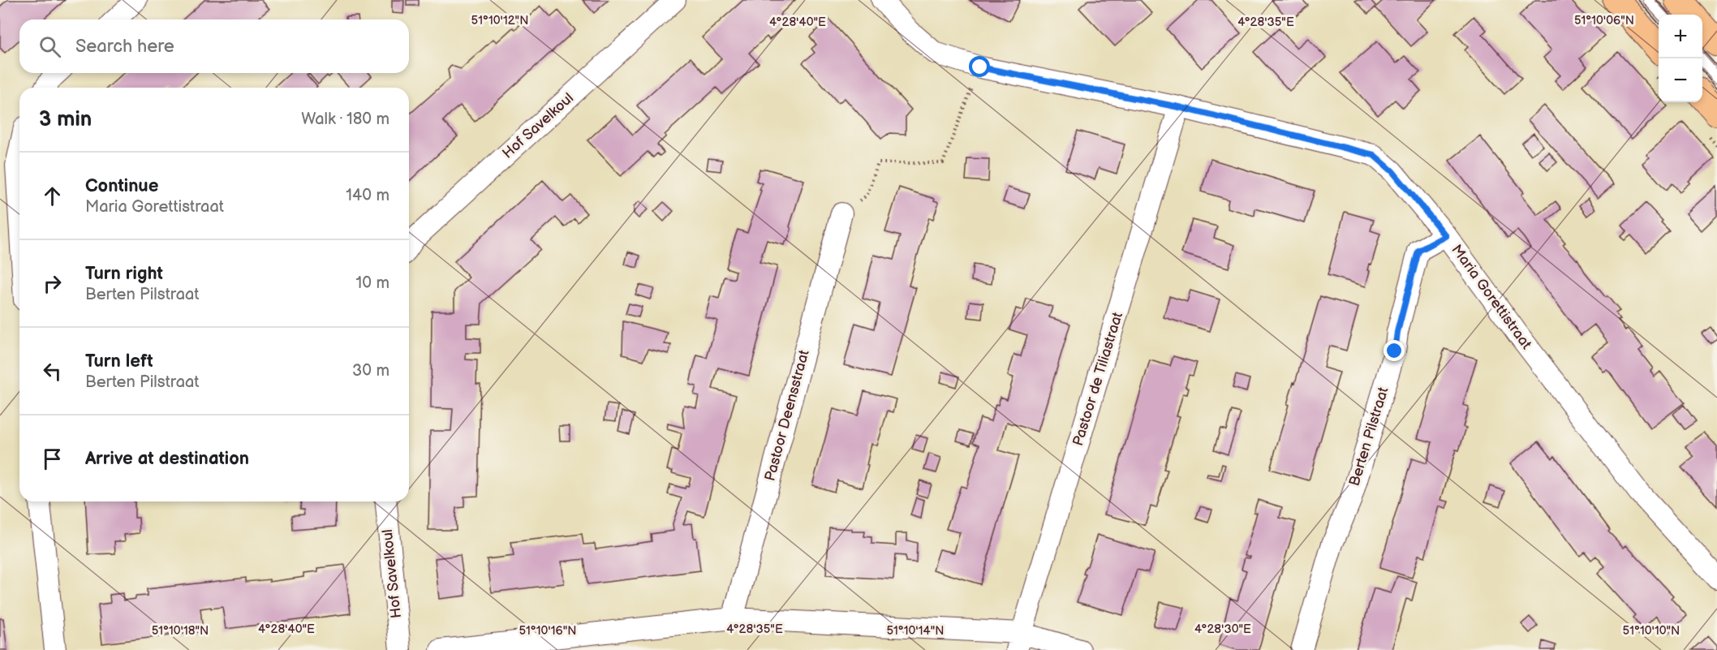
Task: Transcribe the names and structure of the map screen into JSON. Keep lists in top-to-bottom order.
{
  "streets": {
    "street": [
      "Hof Savelkoul",
      "Maria Gorettistraat",
      "Pastoor de Tiliastraat",
      "Pastoor Deensstraat",
      "Berten Pilstraat"
    ]
  },
  "crossings": [
    ["Maria Gorettistraat", "Pastoor de Tiliastraat"],
    ["Maria Gorettistraat", "Berten Pilstraat"]
  ],
  "page": {
    "map_buttons": ["+", "−"],
    "search": "Search here",
    "heading": ["3 min", "Walk · 180 m"],
    "list": [
      ["Continue", "Maria Gorettistraat", "140 m"],
      ["Turn right", "Berten Pilstraat", "10 m"],
      ["Turn left", "Berten Pilstraat", "30 m"],
      "Arrive at destination"
    ]
  },
  "coordinates": [
    "51°10'06\"N",
    "51°10'12\"N",
    "4°28'40\"E",
    "4°28'35\"E",
    "4°28'30\"E",
    "51°10'18\"N",
    "51°10'16\"N",
    "51°10'14\"N",
    "51°10'10\"N"
  ]
}
